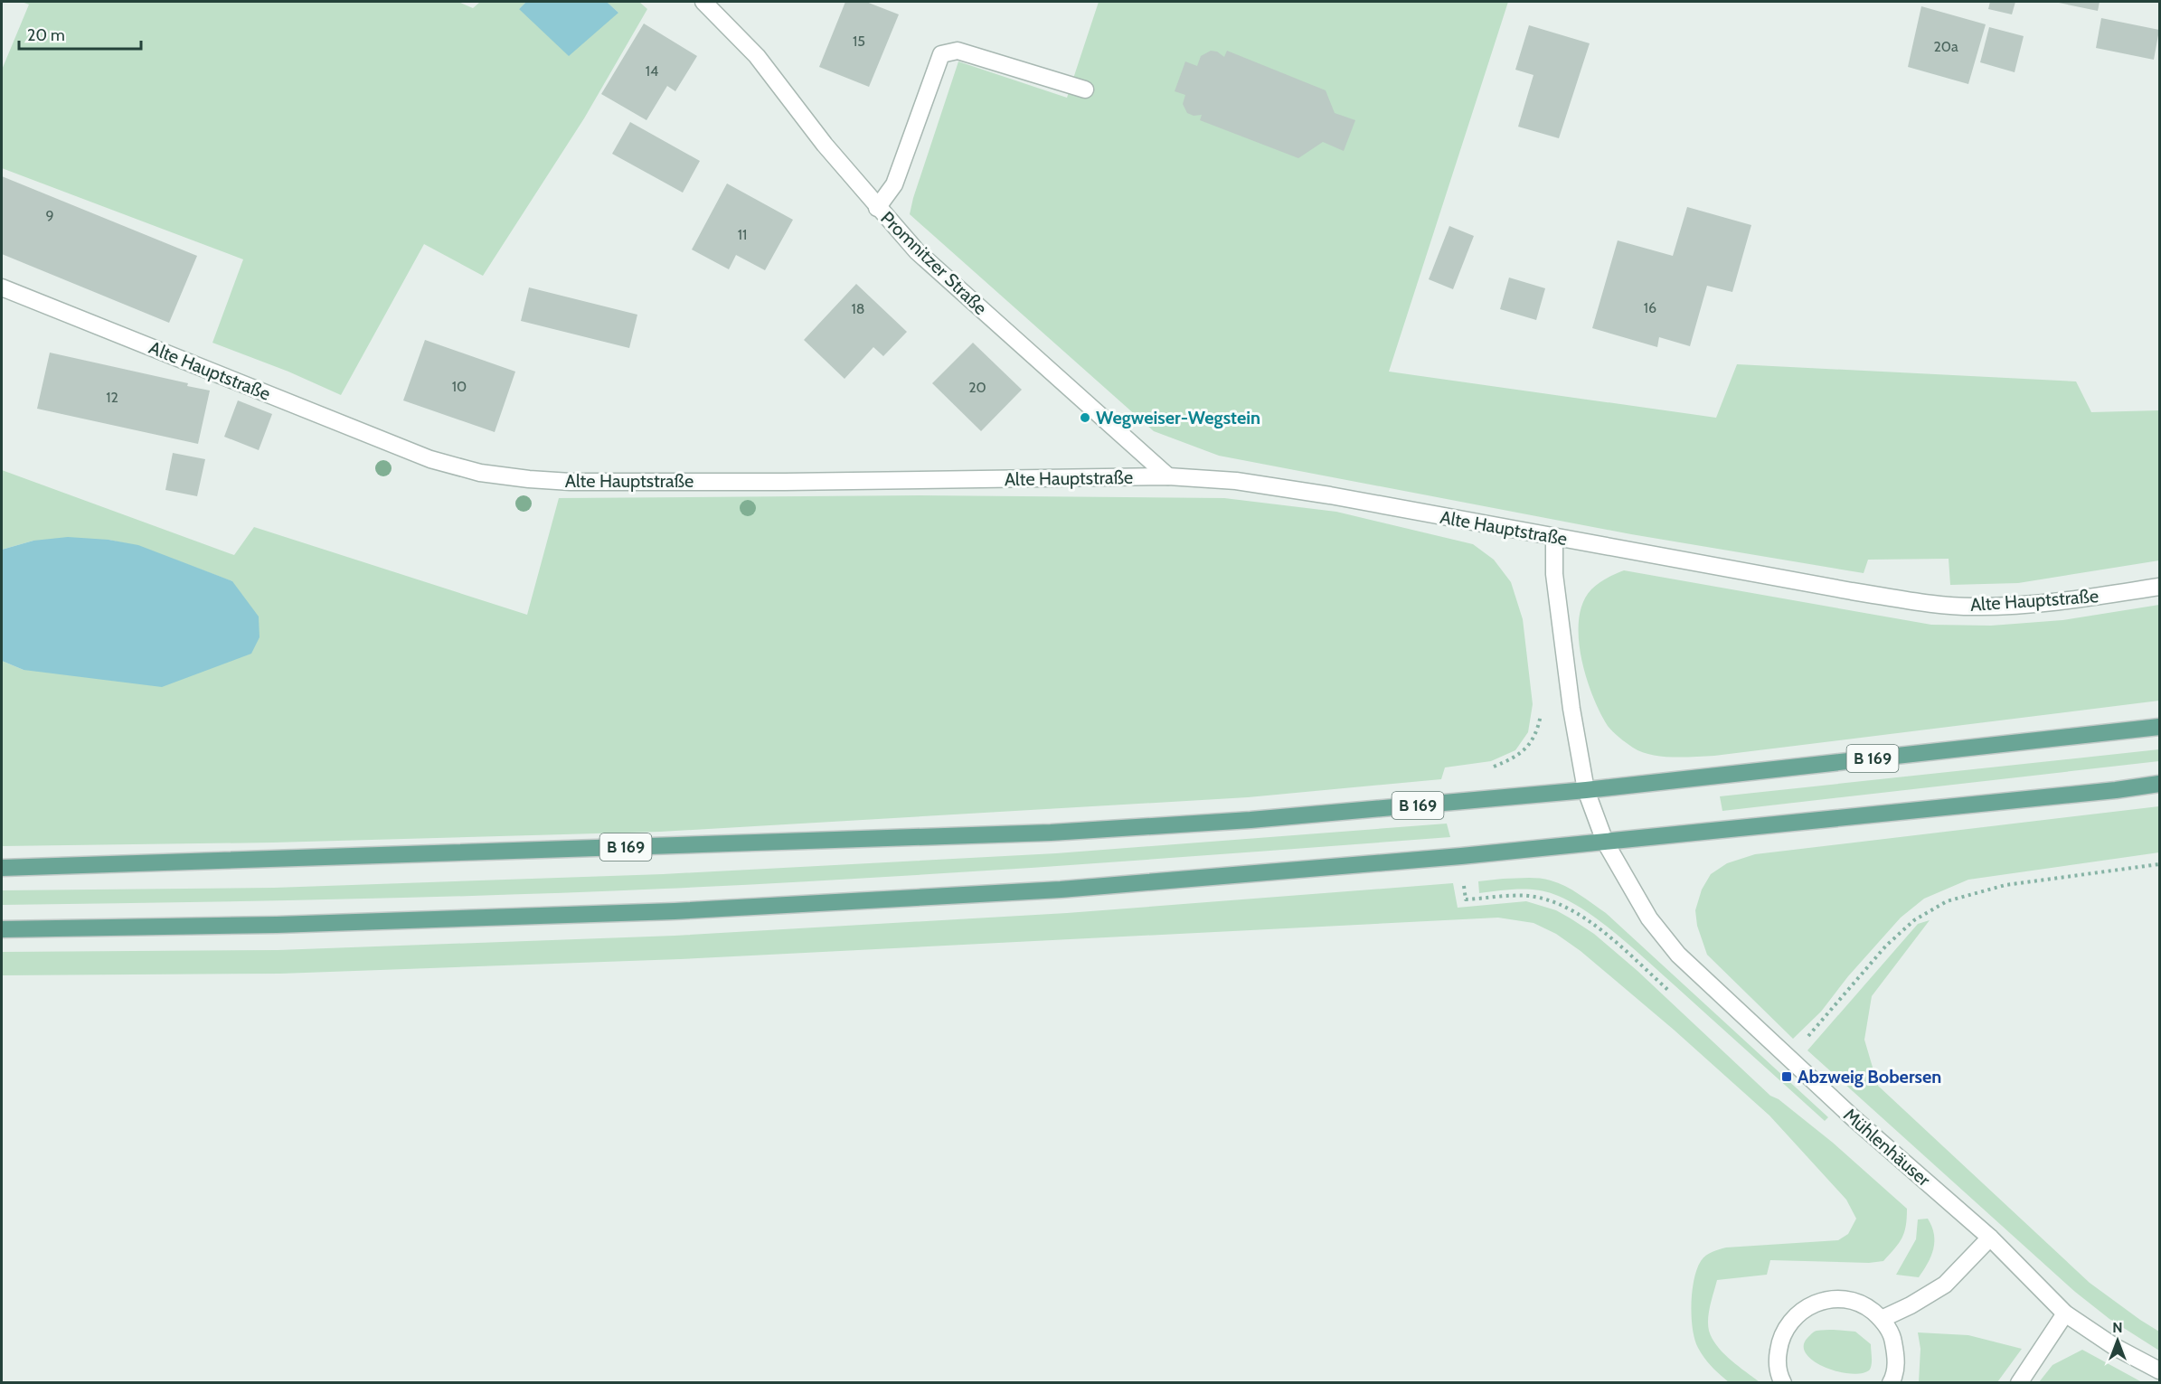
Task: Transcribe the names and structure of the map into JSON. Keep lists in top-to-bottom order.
{
  "streets": {
    "main road": ["B 169"],
    "street": ["Promnitzer Straße", "Alte Hauptstraße", "Mühlenhäuser"]
  },
  "crossings": [
    ["Promnitzer Straße", "Alte Hauptstraße"],
    ["Alte Hauptstraße", "Mühlenhäuser"],
    ["B 169", "Mühlenhäuser"]
  ],
  "places": {
    "other": ["Wegweiser-Wegstein"],
    "transit": ["Abzweig Bobersen"]
  },
  "house_numbers": [
    "15",
    "20a",
    "14",
    "9",
    "11",
    "16",
    "18",
    "10",
    "20",
    "12"
  ],
  "scale_bar": "20 m",
  "north": "top"
}
